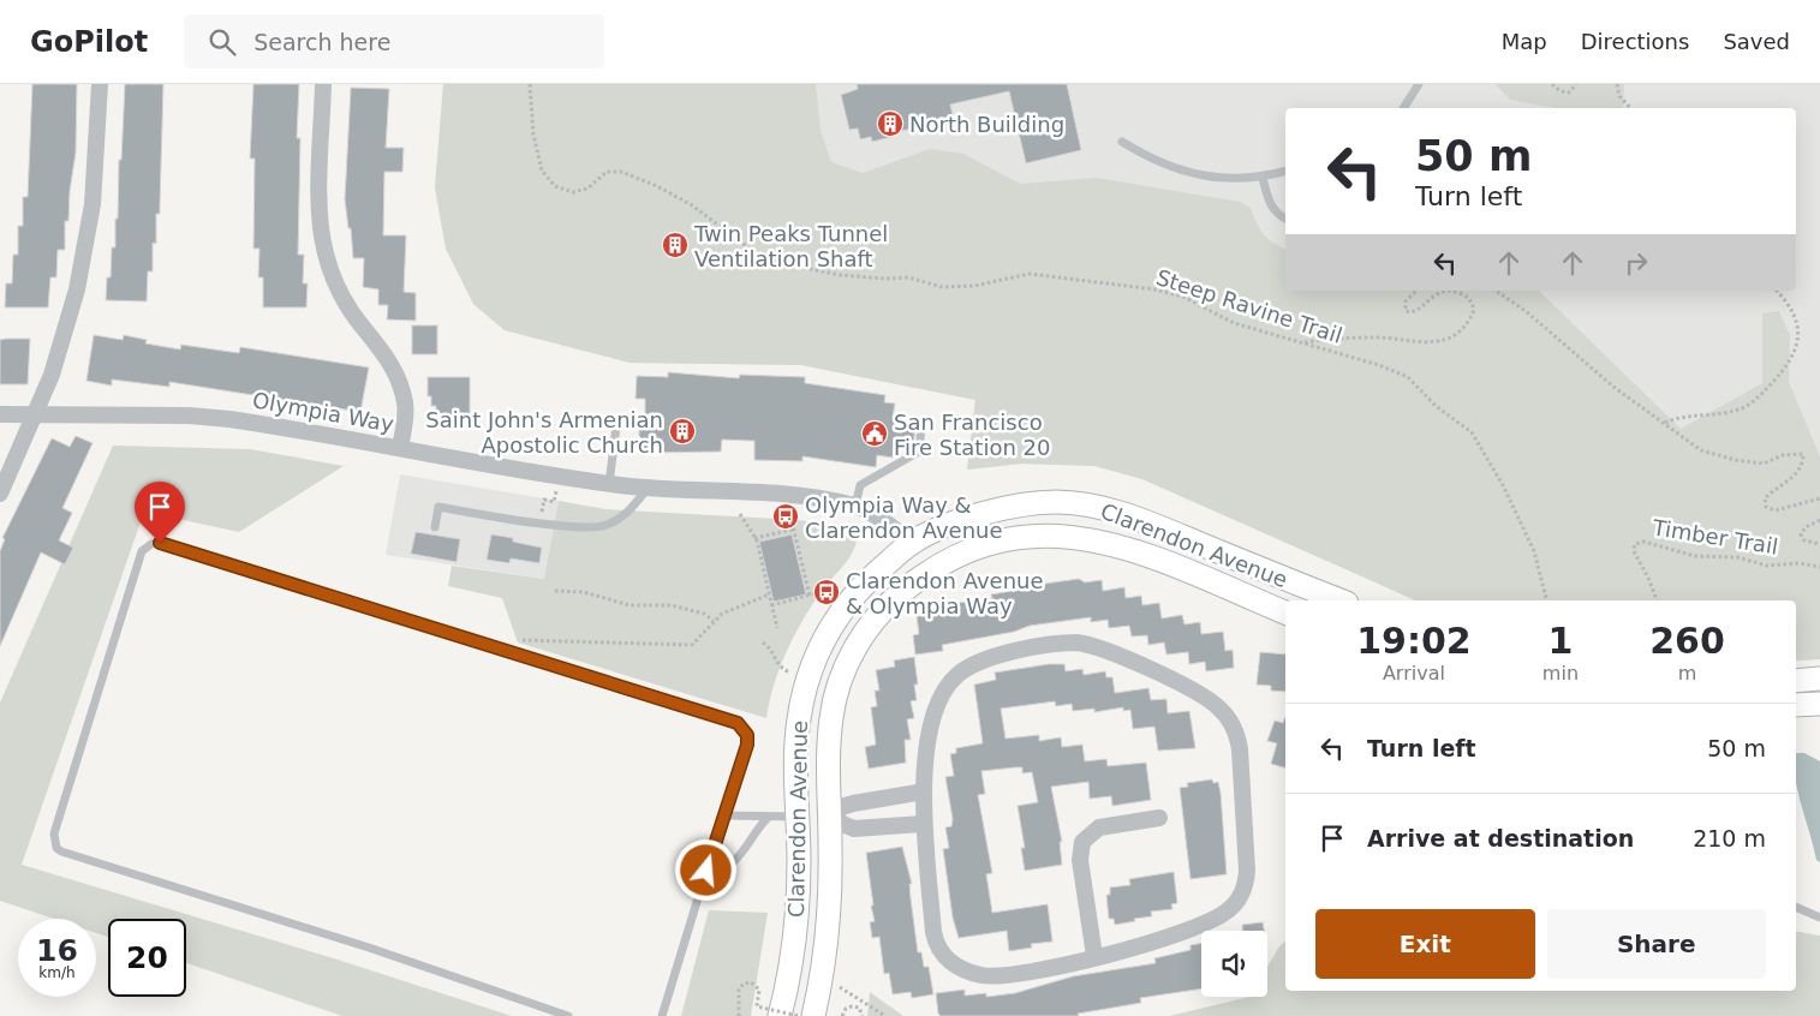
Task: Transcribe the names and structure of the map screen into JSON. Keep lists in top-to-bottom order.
{
  "streets": {
    "main road": ["Clarendon Avenue"],
    "street": ["Olympia Way"],
    "path": ["Steep Ravine Trail", "Timber Trail"]
  },
  "crossings": [
    ["Olympia Way", "Clarendon Avenue"]
  ],
  "places": {
    "building": ["North Building", "Twin Peaks Tunnel Ventilation Shaft", "Saint John's Armenian Apostolic Church"],
    "public building": ["San Francisco Fire Station 20"],
    "bus stop": ["Olympia Way & Clarendon Avenue", "Clarendon Avenue & Olympia Way"]
  },
  "page": {
    "header": "GoPilot",
    "search": "Search here",
    "nav": ["Map", "Directions", "Saved"],
    "turn": ["50 m", "Turn left"],
    "eta": [
      "19:02",
      "Arrival",
      "1",
      "min",
      "260",
      "m"
    ],
    "list": [
      {
        "name": "Turn left",
        "value": "50 m"
      },
      {
        "name": "Arrive at destination",
        "value": "210 m"
      }
    ],
    "buttons": ["Exit", "Share"],
    "speed": "16 km/h",
    "limit": "20"
  }
}
